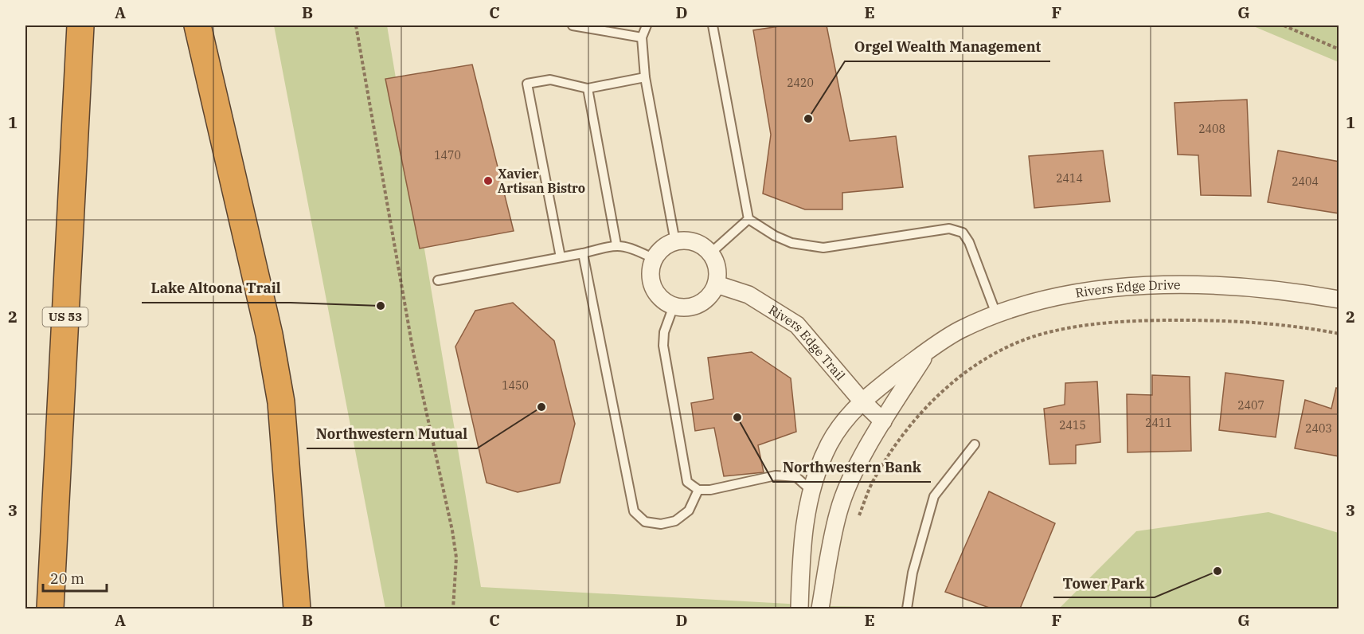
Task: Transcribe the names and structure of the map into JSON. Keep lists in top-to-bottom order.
{
  "streets": {
    "highway": ["US 53"],
    "street": ["Rivers Edge Drive", "Rivers Edge Trail"]
  },
  "crossings": [
    ["Rivers Edge Drive", "Rivers Edge Trail"]
  ],
  "places": [
    "Orgel Wealth Management",
    "Xavier Artisan Bistro",
    "Lake Altoona Trail",
    "Northwestern Mutual",
    "Northwestern Bank",
    "Tower Park"
  ],
  "house_numbers": [
    "2420",
    "2408",
    "1470",
    "2414",
    "2404",
    "1450",
    "2407",
    "2411",
    "2415",
    "2403"
  ],
  "scale_bar": "20 m",
  "grid": {
    "columns": [
      "A",
      "B",
      "C",
      "D",
      "E",
      "F",
      "G"
    ],
    "rows": ["1", "2", "3"]
  }
}
